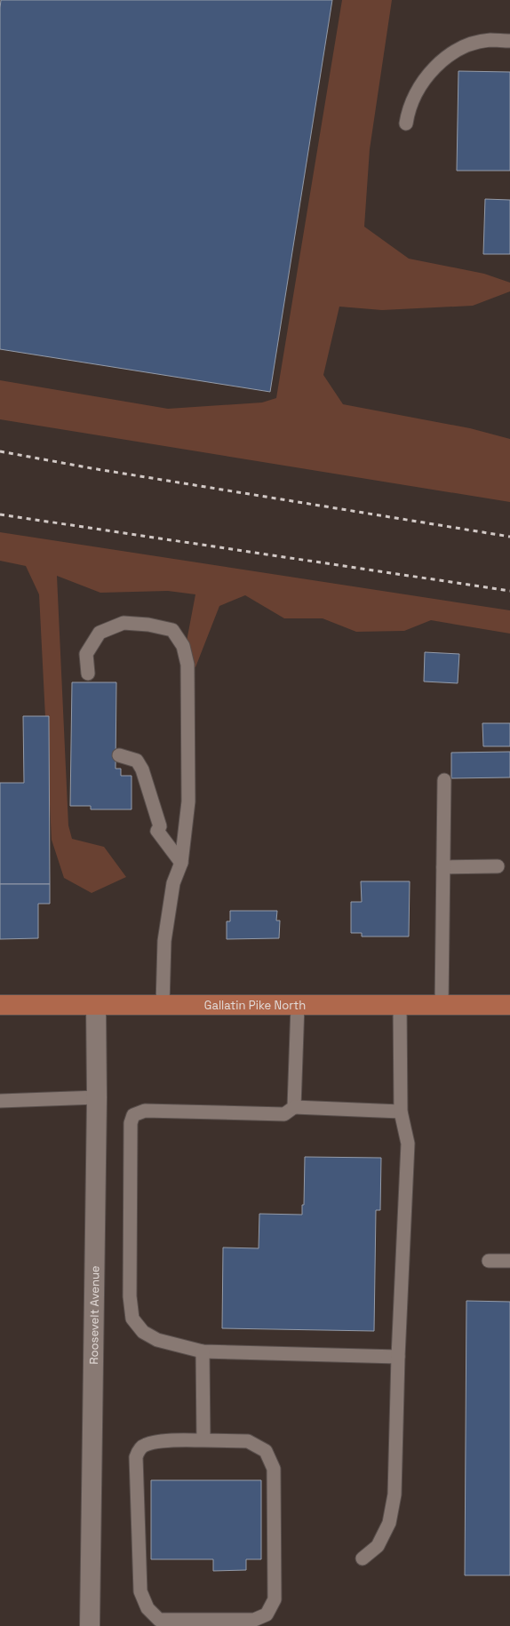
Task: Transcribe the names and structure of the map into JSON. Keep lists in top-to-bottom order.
{
  "streets": {
    "main road": ["Gallatin Pike North"],
    "street": ["Roosevelt Avenue"]
  },
  "crossings": [
    ["Gallatin Pike North", "Roosevelt Avenue"]
  ]
}
